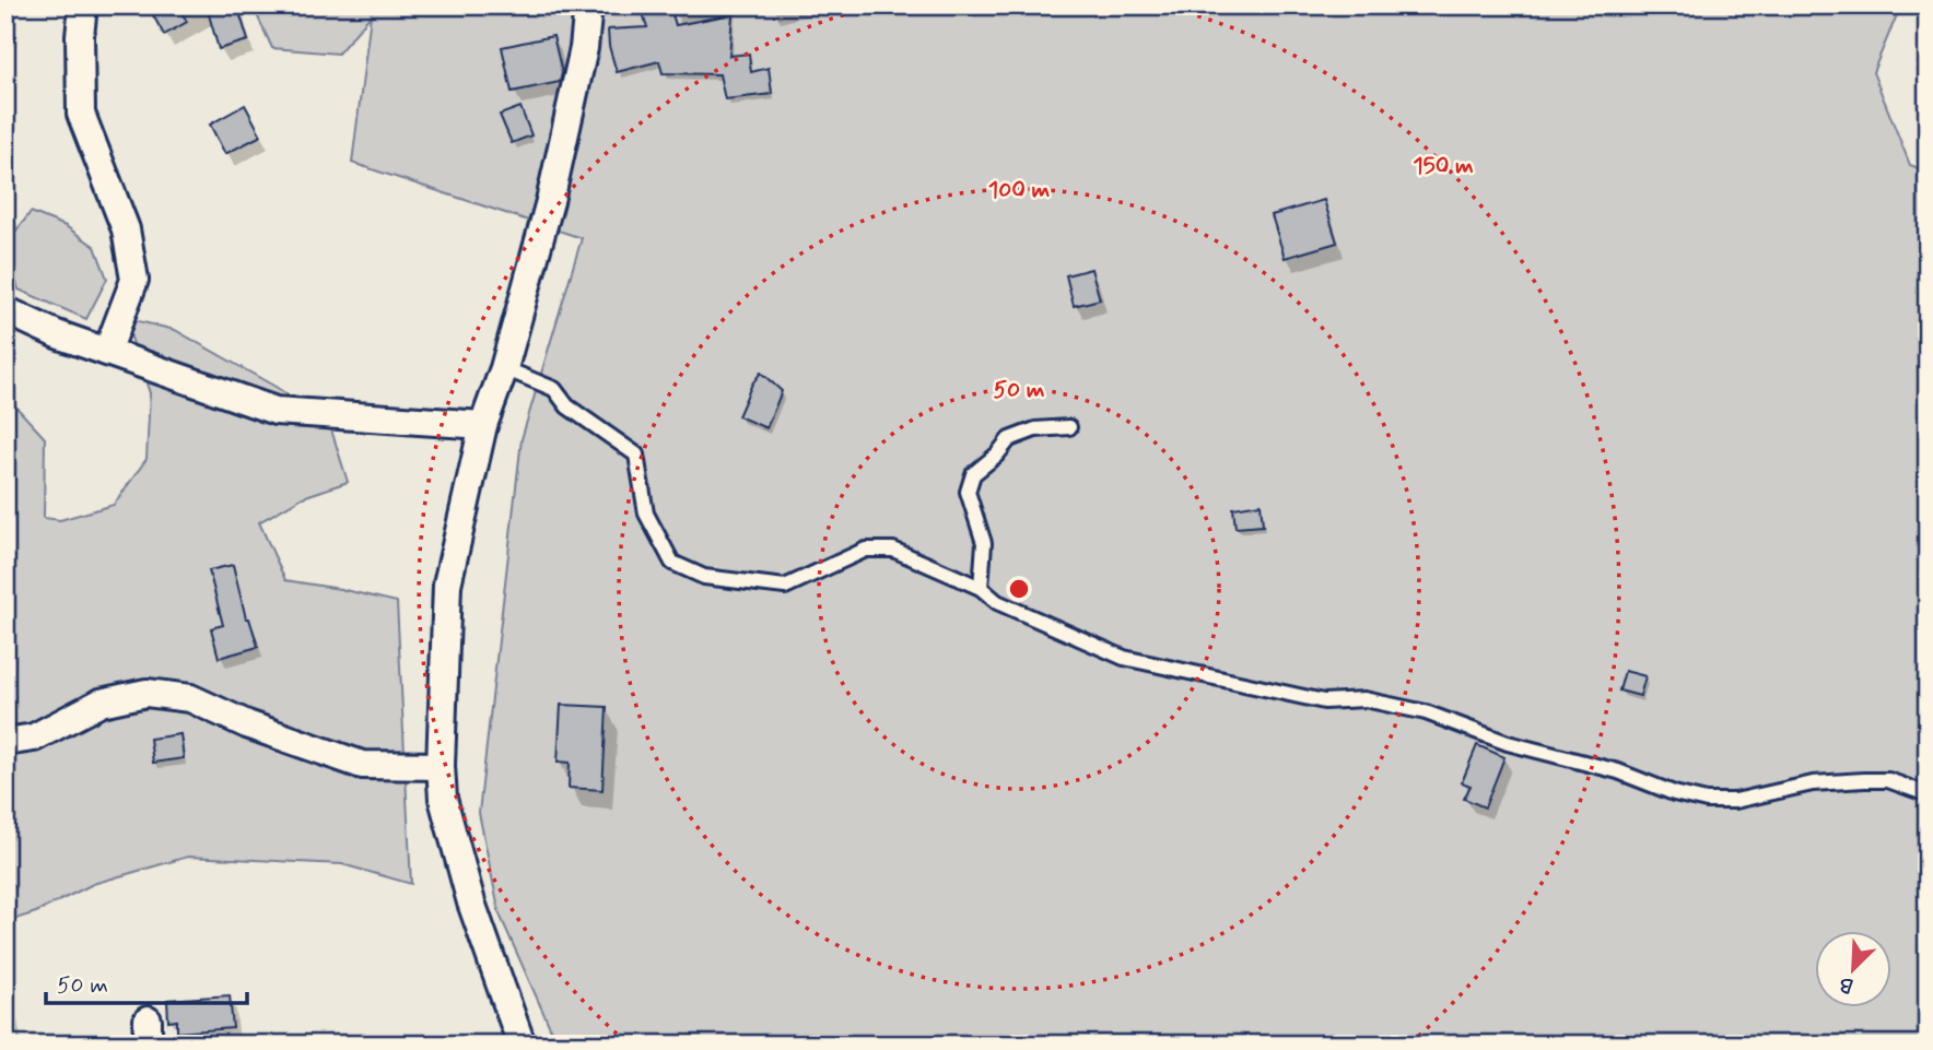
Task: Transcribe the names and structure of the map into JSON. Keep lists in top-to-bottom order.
{
  "scale_bar": "50 m",
  "north": "bottom left",
  "rings": ["150 m", "100 m", "50 m"]
}
